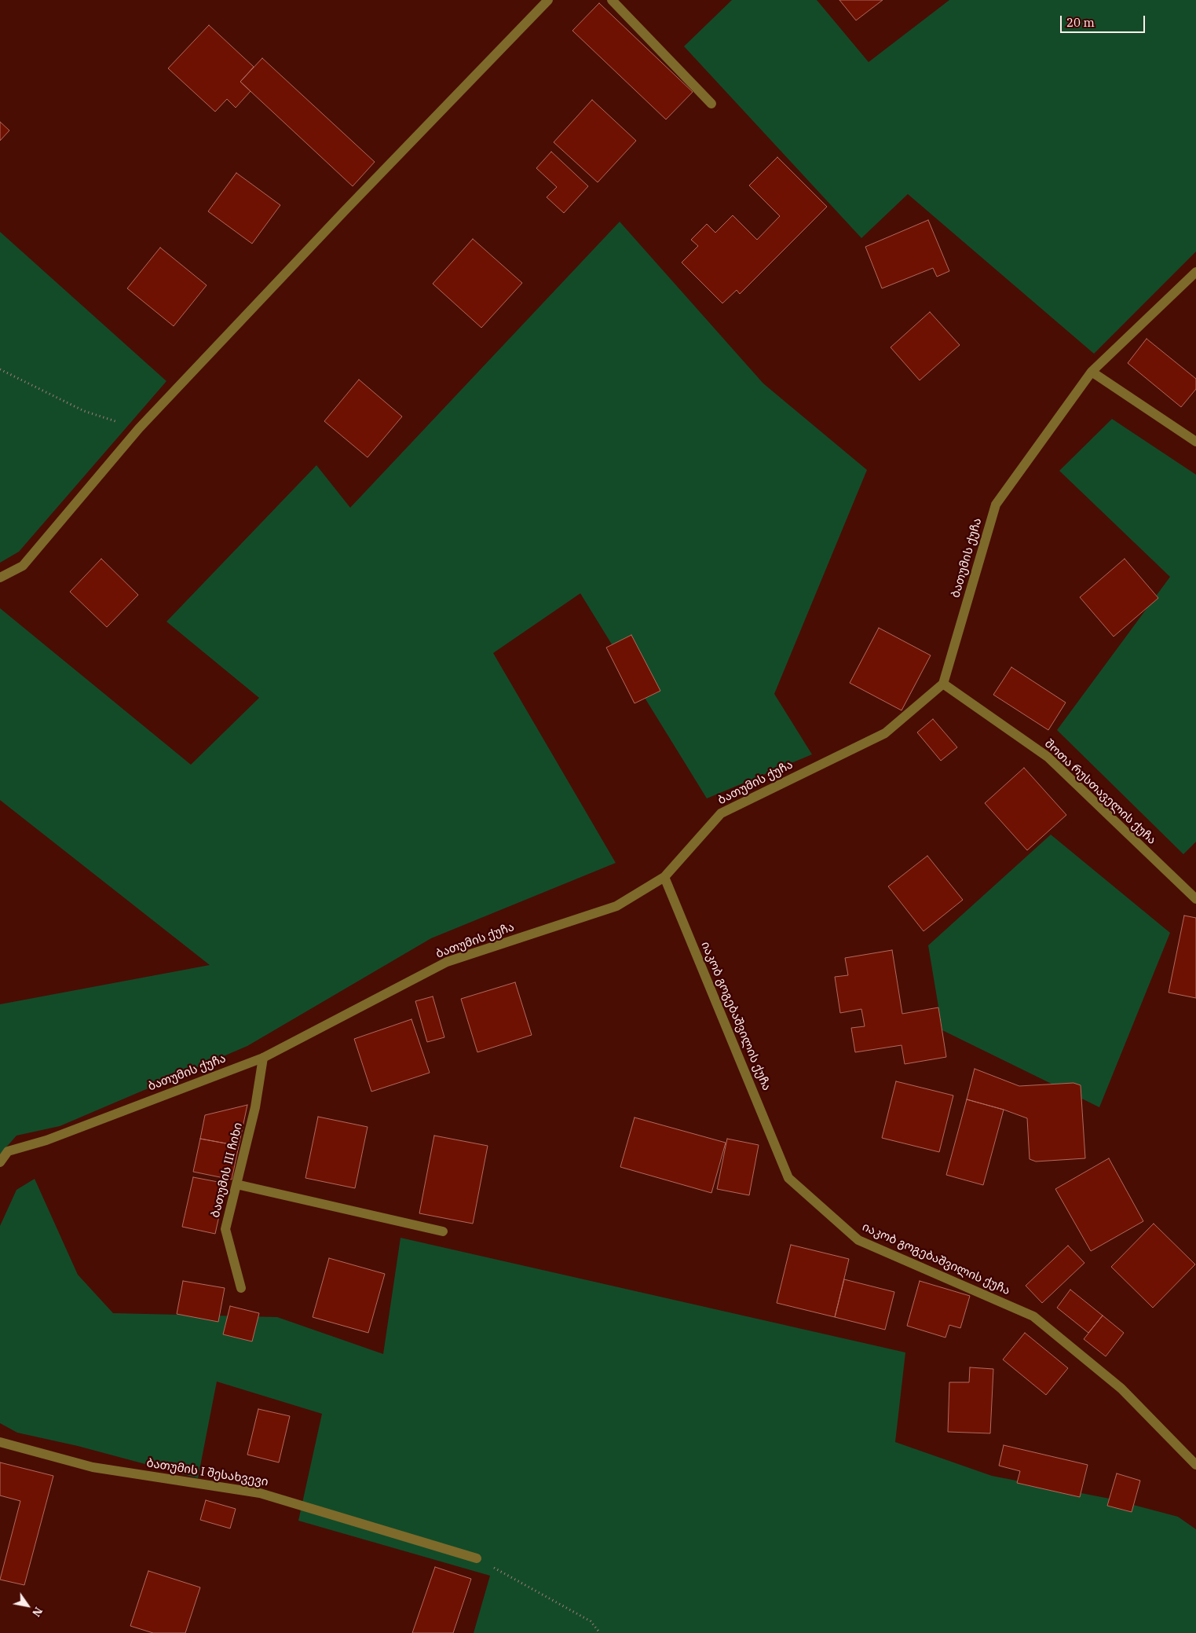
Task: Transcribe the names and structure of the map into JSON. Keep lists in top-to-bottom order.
{
  "streets": {
    "street": [
      "ბათუმის ქუჩა",
      "შოთა რუსთაველის ქუჩა",
      "იაკობ გოგებაშვილის ქუჩა",
      "ბათუმის III ჩიხი",
      "ბათუმის I შესახვევი"
    ]
  },
  "crossings": [
    ["ბათუმის ქუჩა", "შოთა რუსთაველის ქუჩა"],
    ["ბათუმის ქუჩა", "იაკობ გოგებაშვილის ქუჩა"],
    ["ბათუმის ქუჩა", "ბათუმის III ჩიხი"]
  ],
  "scale_bar": "20 m",
  "north": "bottom right"
}
